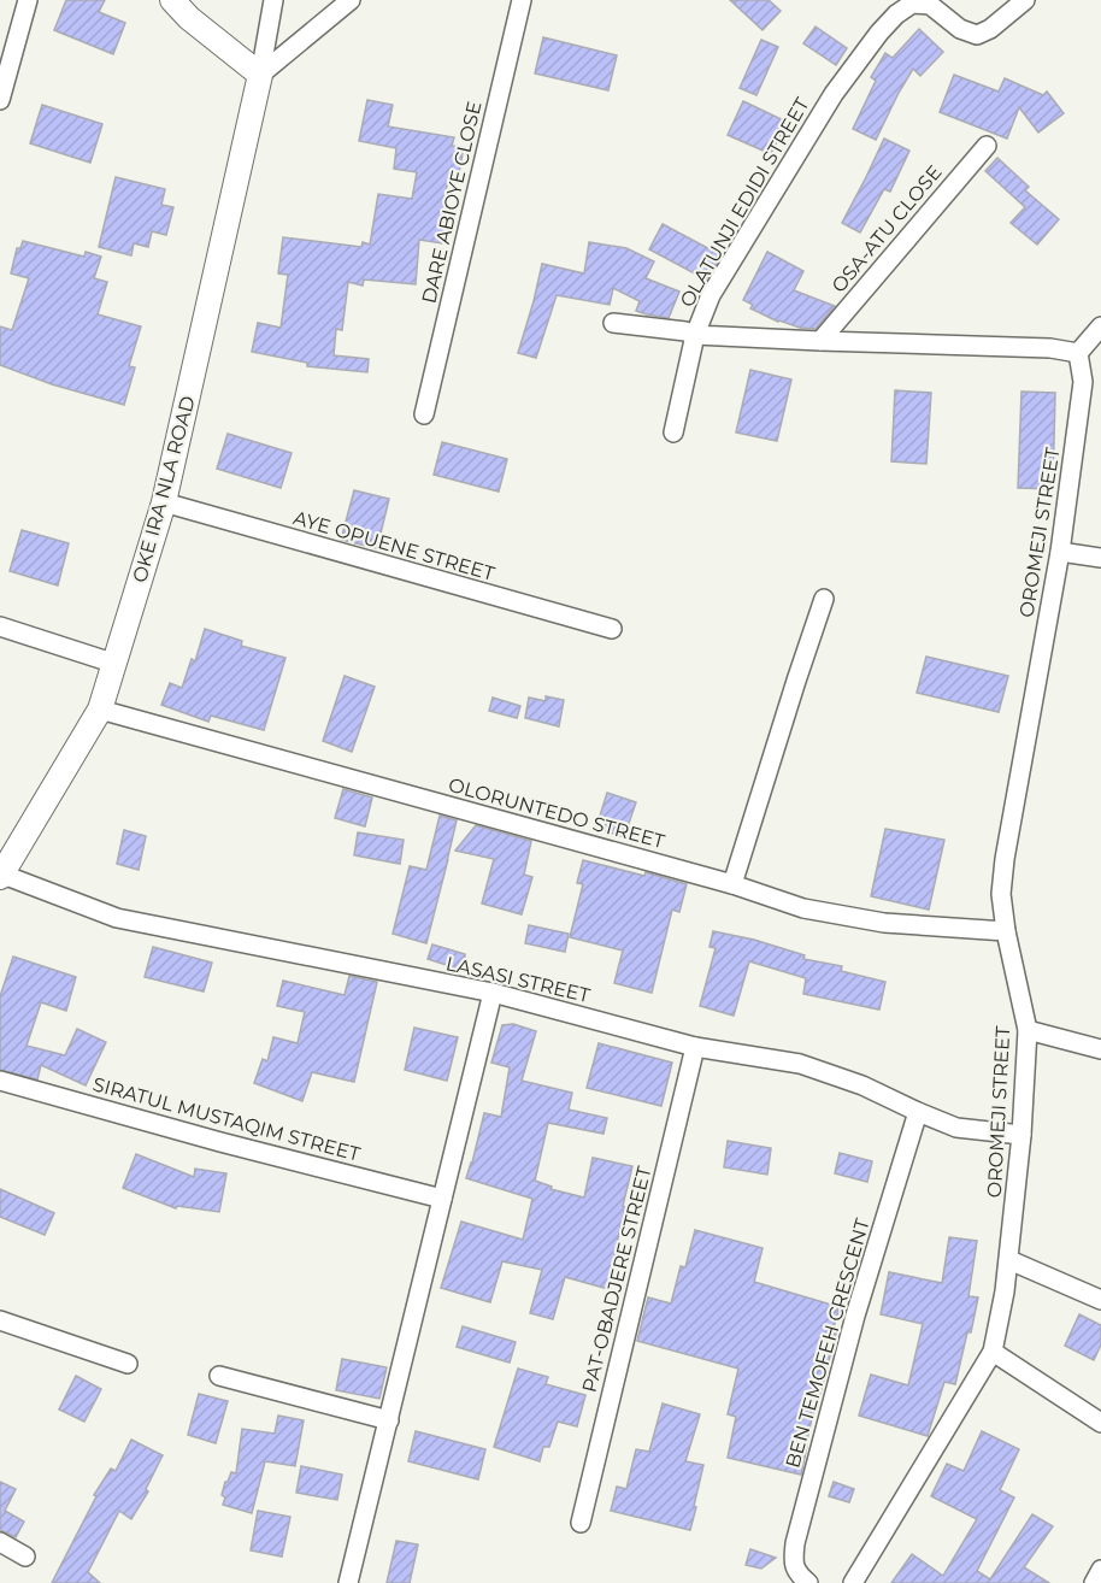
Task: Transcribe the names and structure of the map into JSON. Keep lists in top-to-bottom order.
{
  "streets": {
    "street": [
      "DARE ABIOYE CLOSE",
      "OLATUNJI EDIDI STREET",
      "OSA-ATU CLOSE",
      "OKE IRA NLA ROAD",
      "OROMEJI STREET",
      "AYE OPUENE STREET",
      "OLORUNTEDO STREET",
      "LASASI STREET",
      "SIRATUL MUSTAQIM STREET",
      "PAT-OBADJERE STREET",
      "BEN TEMOFEH CRESCENT"
    ]
  },
  "crossings": [
    ["OLATUNJI EDIDI STREET", "OSA-ATU CLOSE"],
    ["OLATUNJI EDIDI STREET", "OROMEJI STREET"],
    ["OKE IRA NLA ROAD", "AYE OPUENE STREET"],
    ["OKE IRA NLA ROAD", "OLORUNTEDO STREET"],
    ["OKE IRA NLA ROAD", "LASASI STREET"],
    ["OROMEJI STREET", "OLORUNTEDO STREET"],
    ["OROMEJI STREET", "LASASI STREET"],
    ["LASASI STREET", "PAT-OBADJERE STREET"],
    ["LASASI STREET", "BEN TEMOFEH CRESCENT"]
  ]
}
